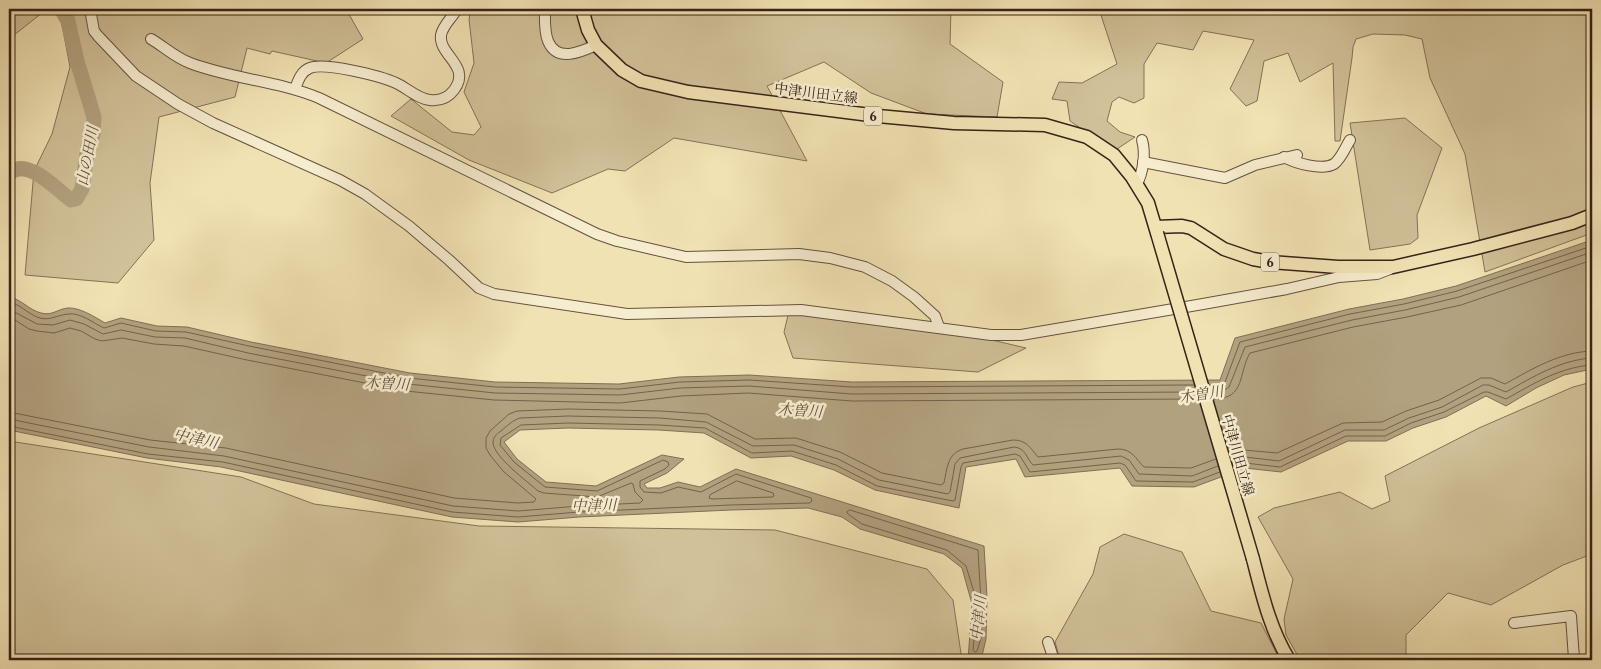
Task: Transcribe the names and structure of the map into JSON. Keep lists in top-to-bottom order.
{
  "streets": {
    "main road": ["中津川田立線", "6"]
  },
  "crossings": [
    ["中津川田立線", "6"]
  ],
  "water": ["山の田川", "木曽川", "中津川"]
}
